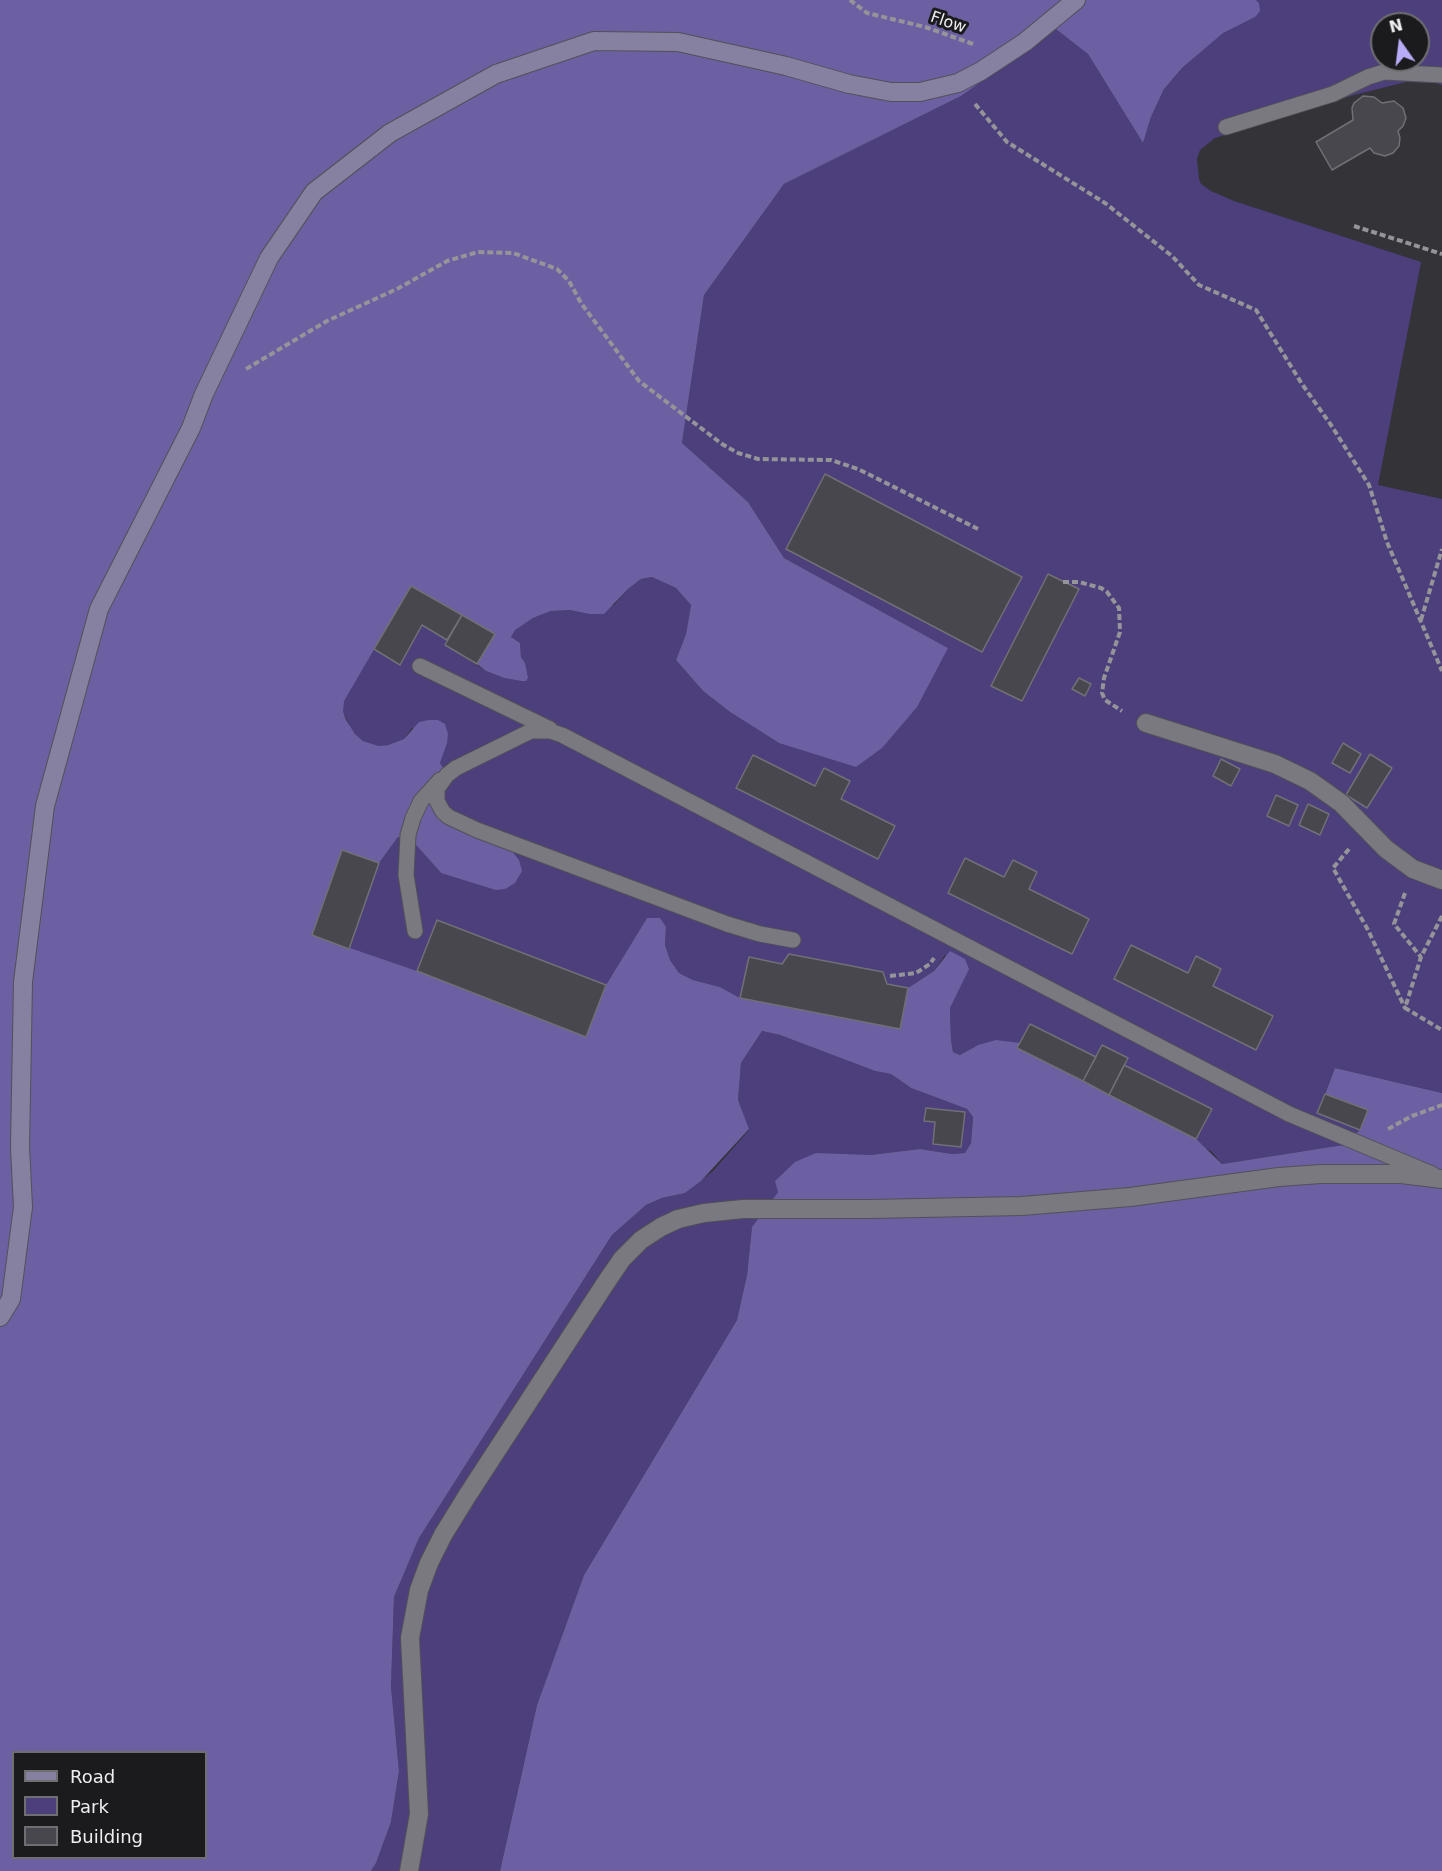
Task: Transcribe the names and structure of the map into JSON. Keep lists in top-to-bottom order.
{
  "streets": {
    "path": ["Flow"]
  },
  "legend": ["Road", "Park", "Building"],
  "north": "top"
}
